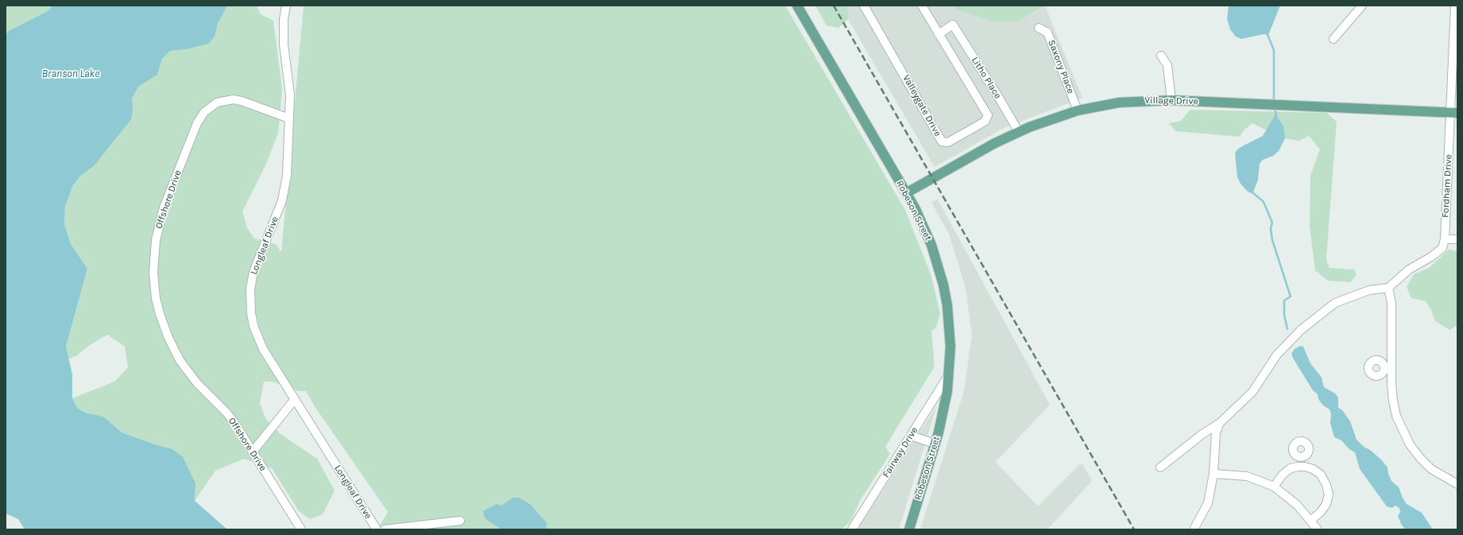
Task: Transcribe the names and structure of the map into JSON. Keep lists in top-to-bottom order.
{
  "streets": {
    "main road": ["Village Drive", "Robeson Street"],
    "street": [
      "Saxony Place",
      "Litho Place",
      "Valleygate Drive",
      "Fordham Drive",
      "Offshore Drive",
      "Longleaf Drive",
      "Fairway Drive"
    ]
  },
  "crossings": [
    ["Saxony Place", "Village Drive"],
    ["Litho Place", "Village Drive"],
    ["Litho Place", "Valleygate Drive"],
    ["Village Drive", "Fordham Drive"],
    ["Village Drive", "Robeson Street"],
    ["Offshore Drive", "Longleaf Drive"],
    ["Robeson Street", "Fairway Drive"]
  ],
  "water": ["Branson Lake"]
}
